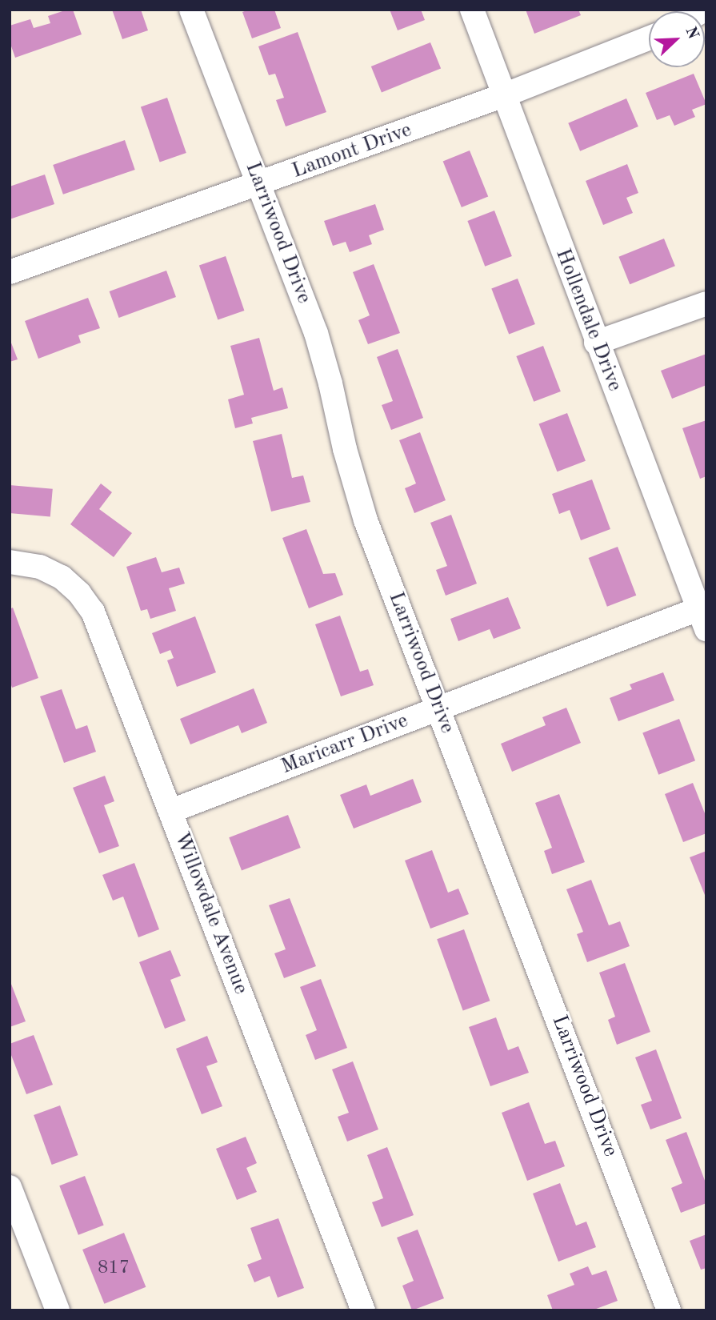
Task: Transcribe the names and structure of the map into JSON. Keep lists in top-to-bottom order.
{
  "streets": {
    "street": [
      "Lamont Drive",
      "Larriwood Drive",
      "Hollendale Drive",
      "Maricarr Drive",
      "Willowdale Avenue"
    ]
  },
  "crossings": [
    ["Lamont Drive", "Larriwood Drive"],
    ["Lamont Drive", "Hollendale Drive"],
    ["Larriwood Drive", "Maricarr Drive"],
    ["Hollendale Drive", "Maricarr Drive"],
    ["Maricarr Drive", "Willowdale Avenue"]
  ],
  "house_numbers": ["817"],
  "north": "top right"
}
